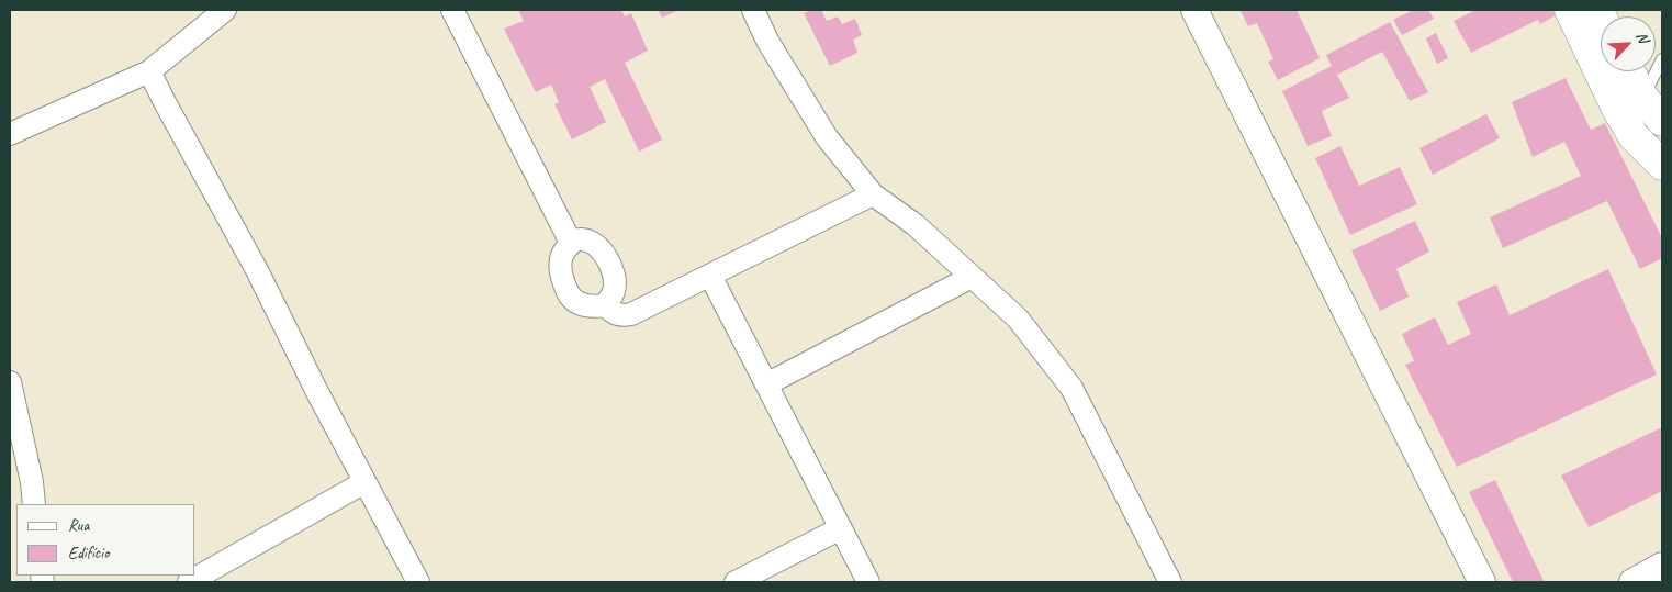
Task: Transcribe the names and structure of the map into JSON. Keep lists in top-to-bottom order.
{
  "legend": ["Rua", "Edifício"],
  "north": "top right"
}
